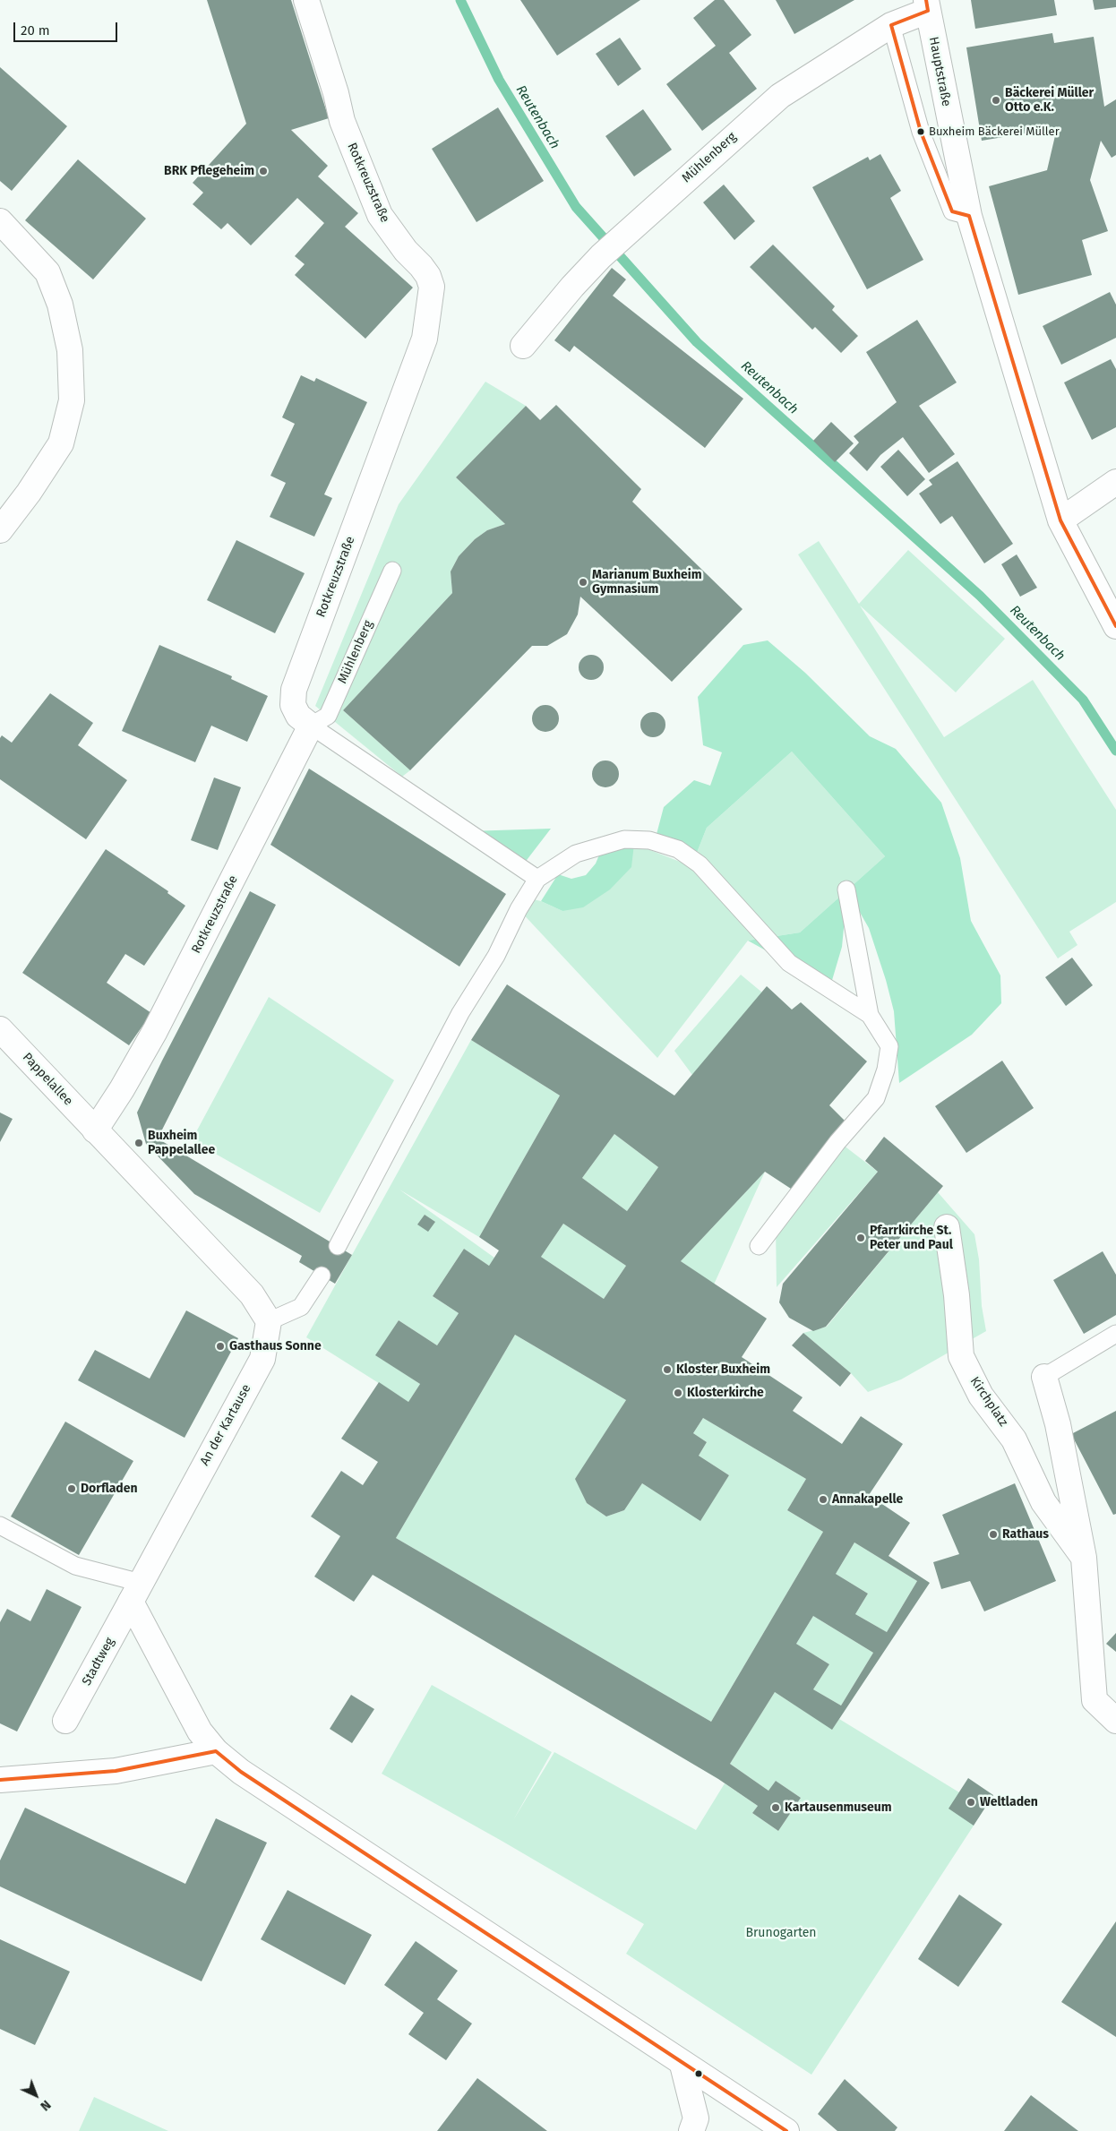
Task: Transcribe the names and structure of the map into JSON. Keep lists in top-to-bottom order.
{
  "streets": {
    "street": [
      "Hauptstraße",
      "Mühlenberg",
      "Rotkreuzstraße",
      "Pappelallee",
      "Kirchplatz",
      "An der Kartause",
      "Stadtweg"
    ]
  },
  "crossings": [
    ["Hauptstraße", "Mühlenberg"],
    ["Mühlenberg", "Rotkreuzstraße"],
    ["Rotkreuzstraße", "Pappelallee"],
    ["An der Kartause", "Stadtweg"]
  ],
  "water": ["Reutenbach"],
  "parks": ["Brunogarten"],
  "places": [
    "Bäckerei Müller Otto e.K.",
    "Buxheim Bäckerei Müller",
    "BRK Pflegeheim",
    "Marianum Buxheim Gymnasium",
    "Buxheim Pappelallee",
    "Pfarrkirche St. Peter und Paul",
    "Gasthaus Sonne",
    "Kloster Buxheim",
    "Klosterkirche",
    "Dorfladen",
    "Annakapelle",
    "Rathaus",
    "Weltladen",
    "Kartausenmuseum"
  ],
  "scale_bar": "20 m",
  "north": "bottom right"
}
